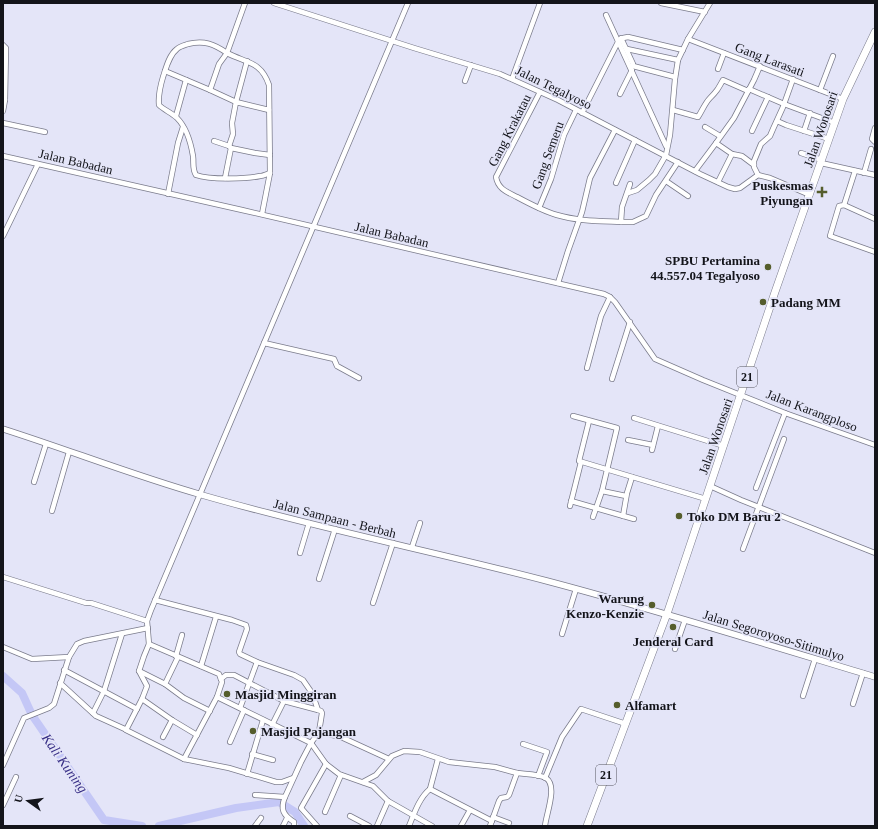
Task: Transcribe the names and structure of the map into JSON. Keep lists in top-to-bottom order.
{
  "streets": {
    "highway": ["Jalan Wonosari", "21"],
    "main road": ["Jalan Sampaan - Berbah", "Jalan Segoroyoso-Sitimulyo"],
    "street": [
      "Gang Larasati",
      "Jalan Tegalyoso",
      "Gang Krakatau",
      "Gang Semeru",
      "Jalan Babadan",
      "Jalan Karangploso"
    ]
  },
  "crossings": [
    ["Gang Larasati", "Jalan Wonosari"],
    ["Jalan Tegalyoso", "Gang Krakatau"],
    ["Jalan Tegalyoso", "Gang Semeru"],
    ["Jalan Wonosari", "Jalan Karangploso"],
    ["Jalan Wonosari", "Jalan Sampaan - Berbah"],
    ["Jalan Wonosari", "Jalan Segoroyoso-Sitimulyo"],
    ["Gang Krakatau", "Gang Semeru"],
    ["Jalan Sampaan - Berbah", "Jalan Segoroyoso-Sitimulyo"]
  ],
  "water": ["Kali Kuning"],
  "places": {
    "health": ["Puskesmas Piyungan"],
    "other": [
      "SPBU Pertamina 44.557.04 Tegalyoso",
      "Padang MM",
      "Toko DM Baru 2",
      "Warung Kenzo-Kenzie",
      "Jenderal Card",
      "Masjid Minggiran",
      "Alfamart",
      "Masjid Pajangan"
    ]
  },
  "north": "left"
}
